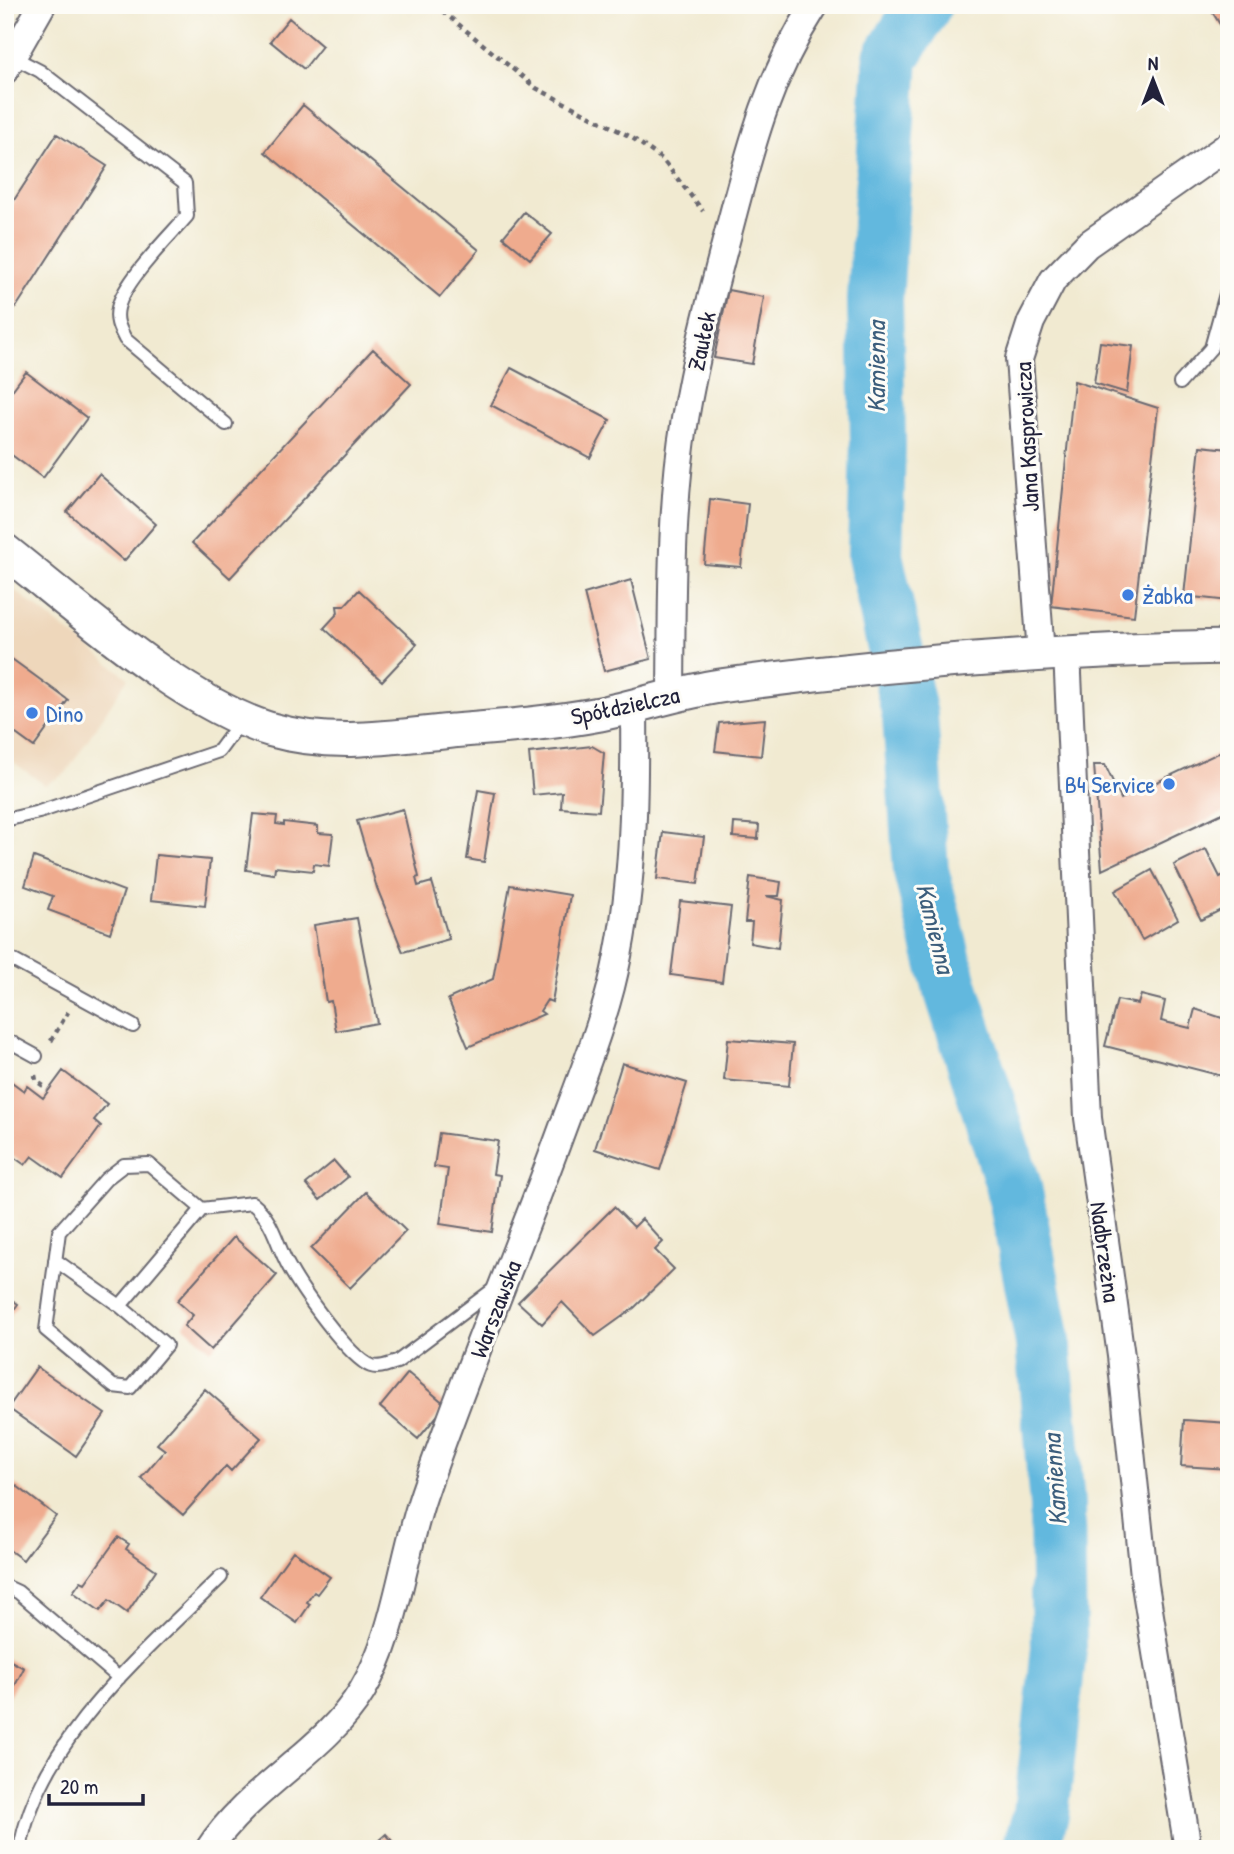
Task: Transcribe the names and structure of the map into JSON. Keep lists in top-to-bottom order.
{
  "streets": {
    "street": [
      "Zaułek",
      "Jana Kasprowicza",
      "Spółdzielcza",
      "Nadbrzeżna",
      "Warszawska"
    ]
  },
  "crossings": [
    ["Zaułek", "Spółdzielcza"],
    ["Jana Kasprowicza", "Spółdzielcza"],
    ["Jana Kasprowicza", "Nadbrzeżna"],
    ["Spółdzielcza", "Nadbrzeżna"],
    ["Spółdzielcza", "Warszawska"]
  ],
  "water": ["Kamienna"],
  "places": ["Żabka", "Dino", "B4 Service"],
  "scale_bar": "20 m",
  "north": "top"
}
